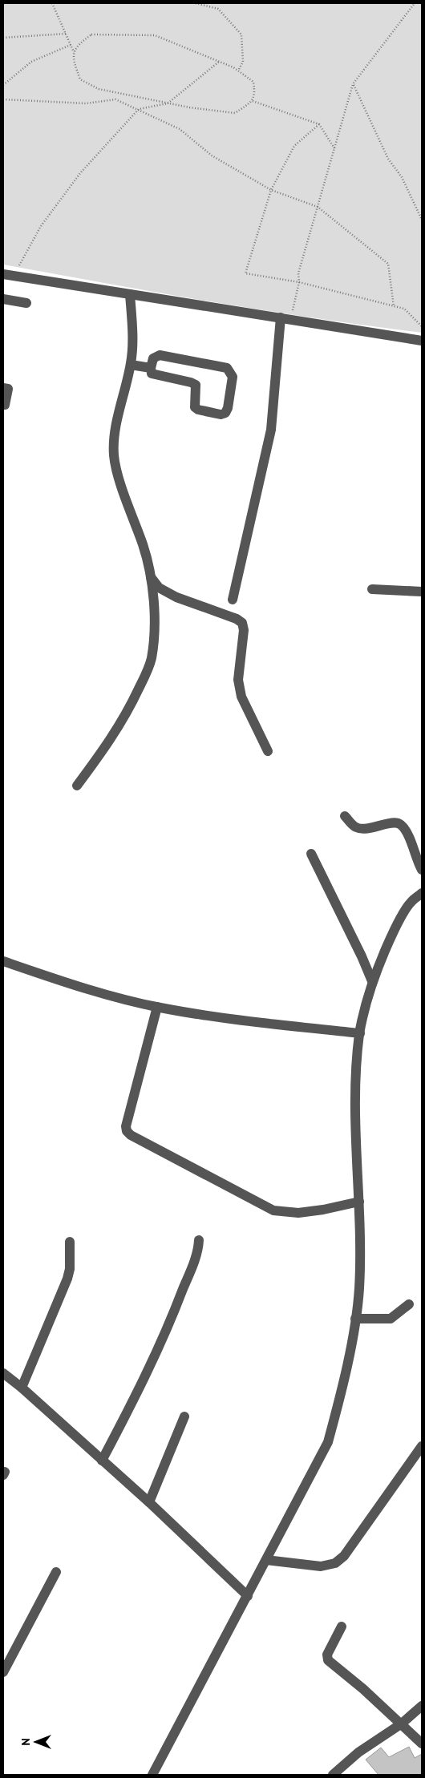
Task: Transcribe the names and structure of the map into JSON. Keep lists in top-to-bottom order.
{
  "north": "left"
}
